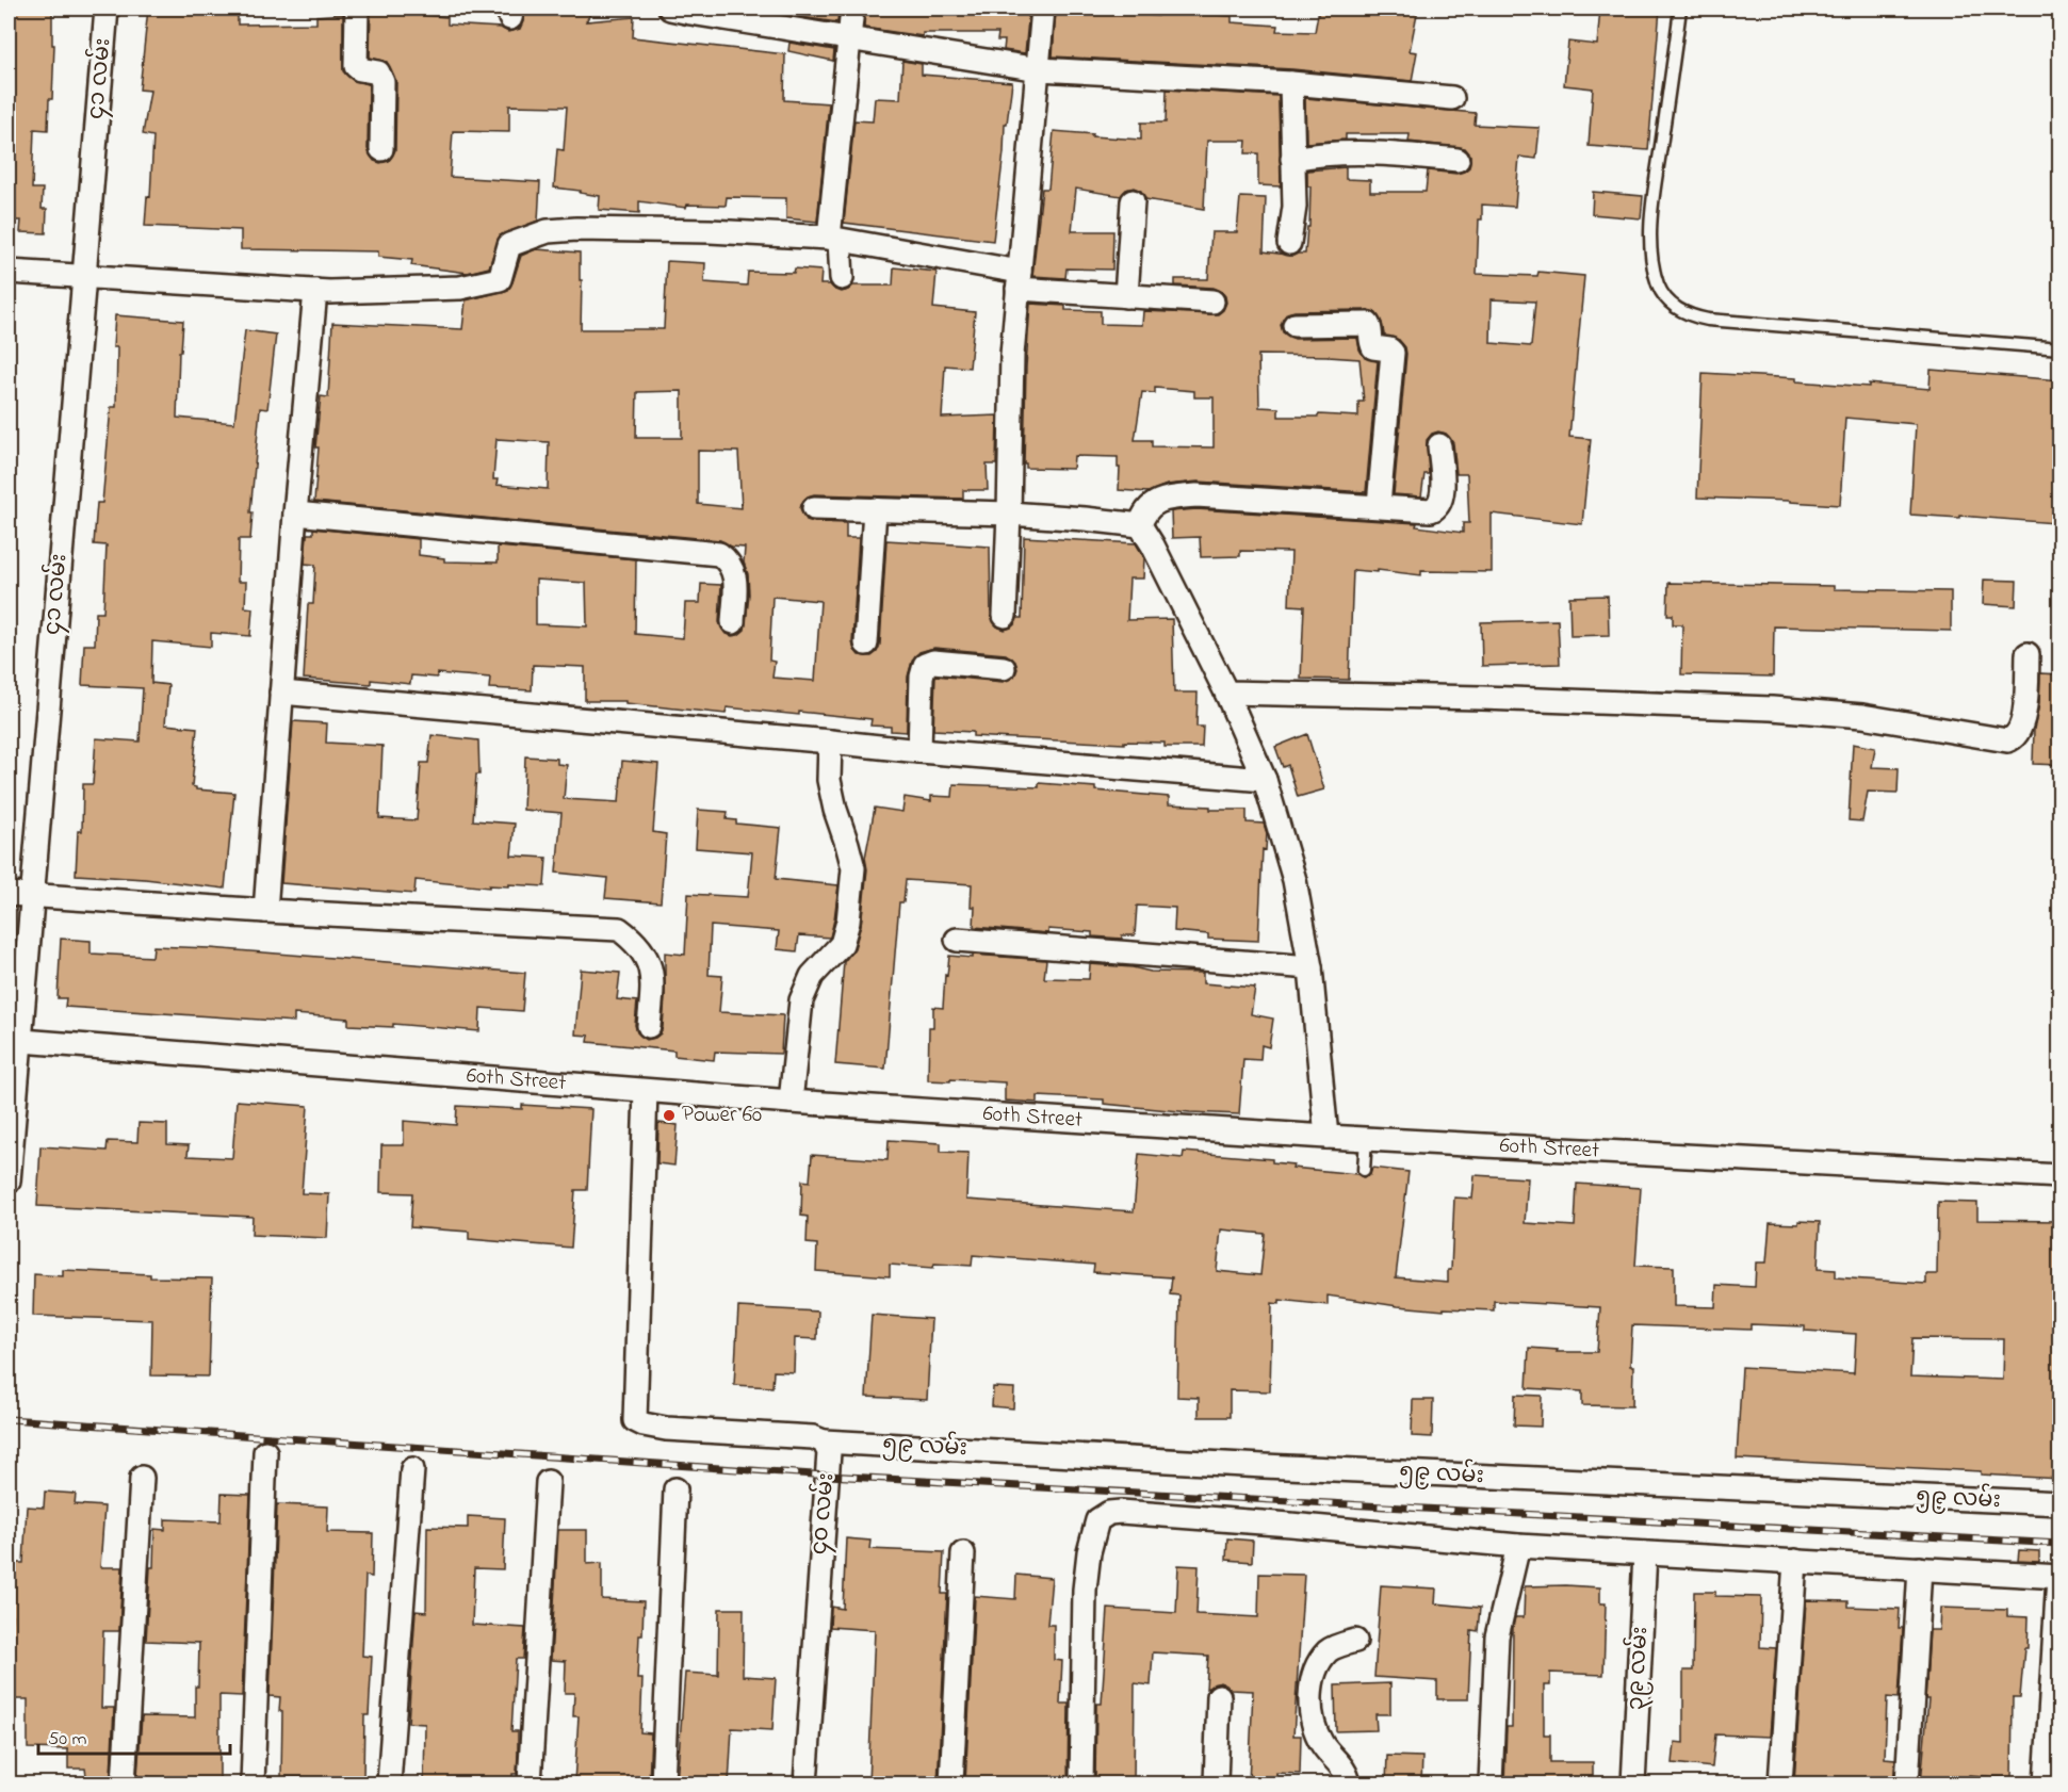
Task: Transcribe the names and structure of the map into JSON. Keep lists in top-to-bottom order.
{
  "streets": {
    "street": [
      "၄၁ လမ်း",
      "60th Street",
      "၅၉ လမ်း",
      "၄၀ လမ်း",
      "၃၉ လမ်း"
    ]
  },
  "crossings": [
    ["၄၁ လမ်း", "60th Street"],
    ["60th Street", "၄၀ လမ်း"],
    ["၅၉ လမ်း", "၄၀ လမ်း"]
  ],
  "places": ["Power 60"],
  "scale_bar": "50 m"
}
